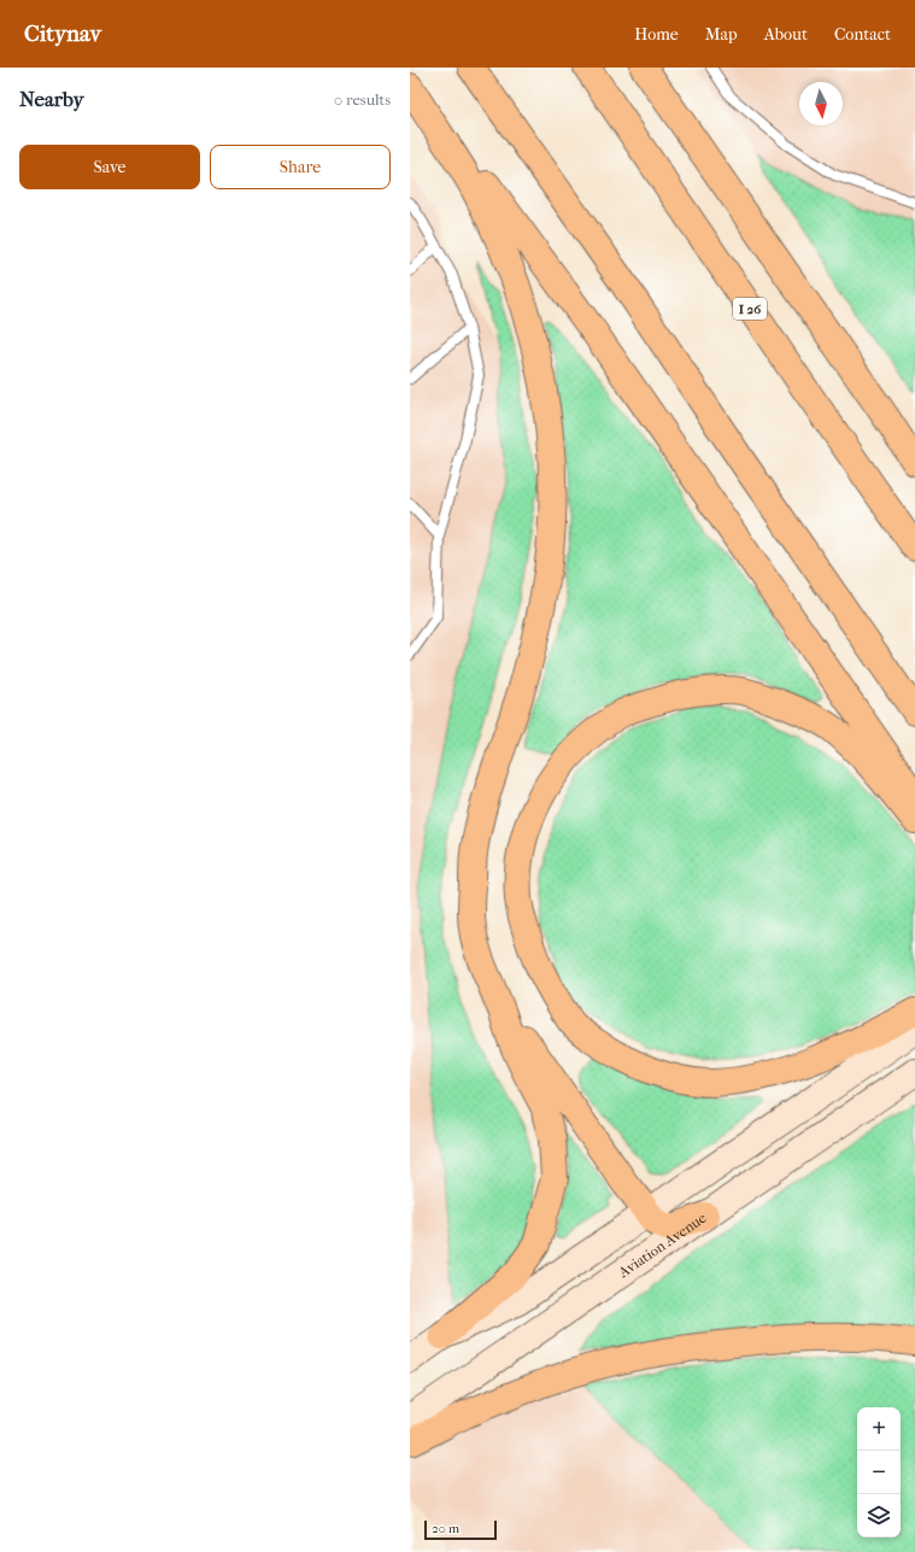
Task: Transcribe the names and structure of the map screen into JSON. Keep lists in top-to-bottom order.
{
  "streets": {
    "highway": ["I 26"],
    "street": ["Aviation Avenue"]
  },
  "scale_bar": "20 m",
  "north": "bottom",
  "page": {
    "header": "Citynav",
    "nav": [
      "Home",
      "Map",
      "About",
      "Contact"
    ],
    "heading": ["Nearby", "0 results"],
    "buttons": ["Save", "Share"],
    "map_buttons": ["+", "−"],
    "scale": "20 m"
  }
}
